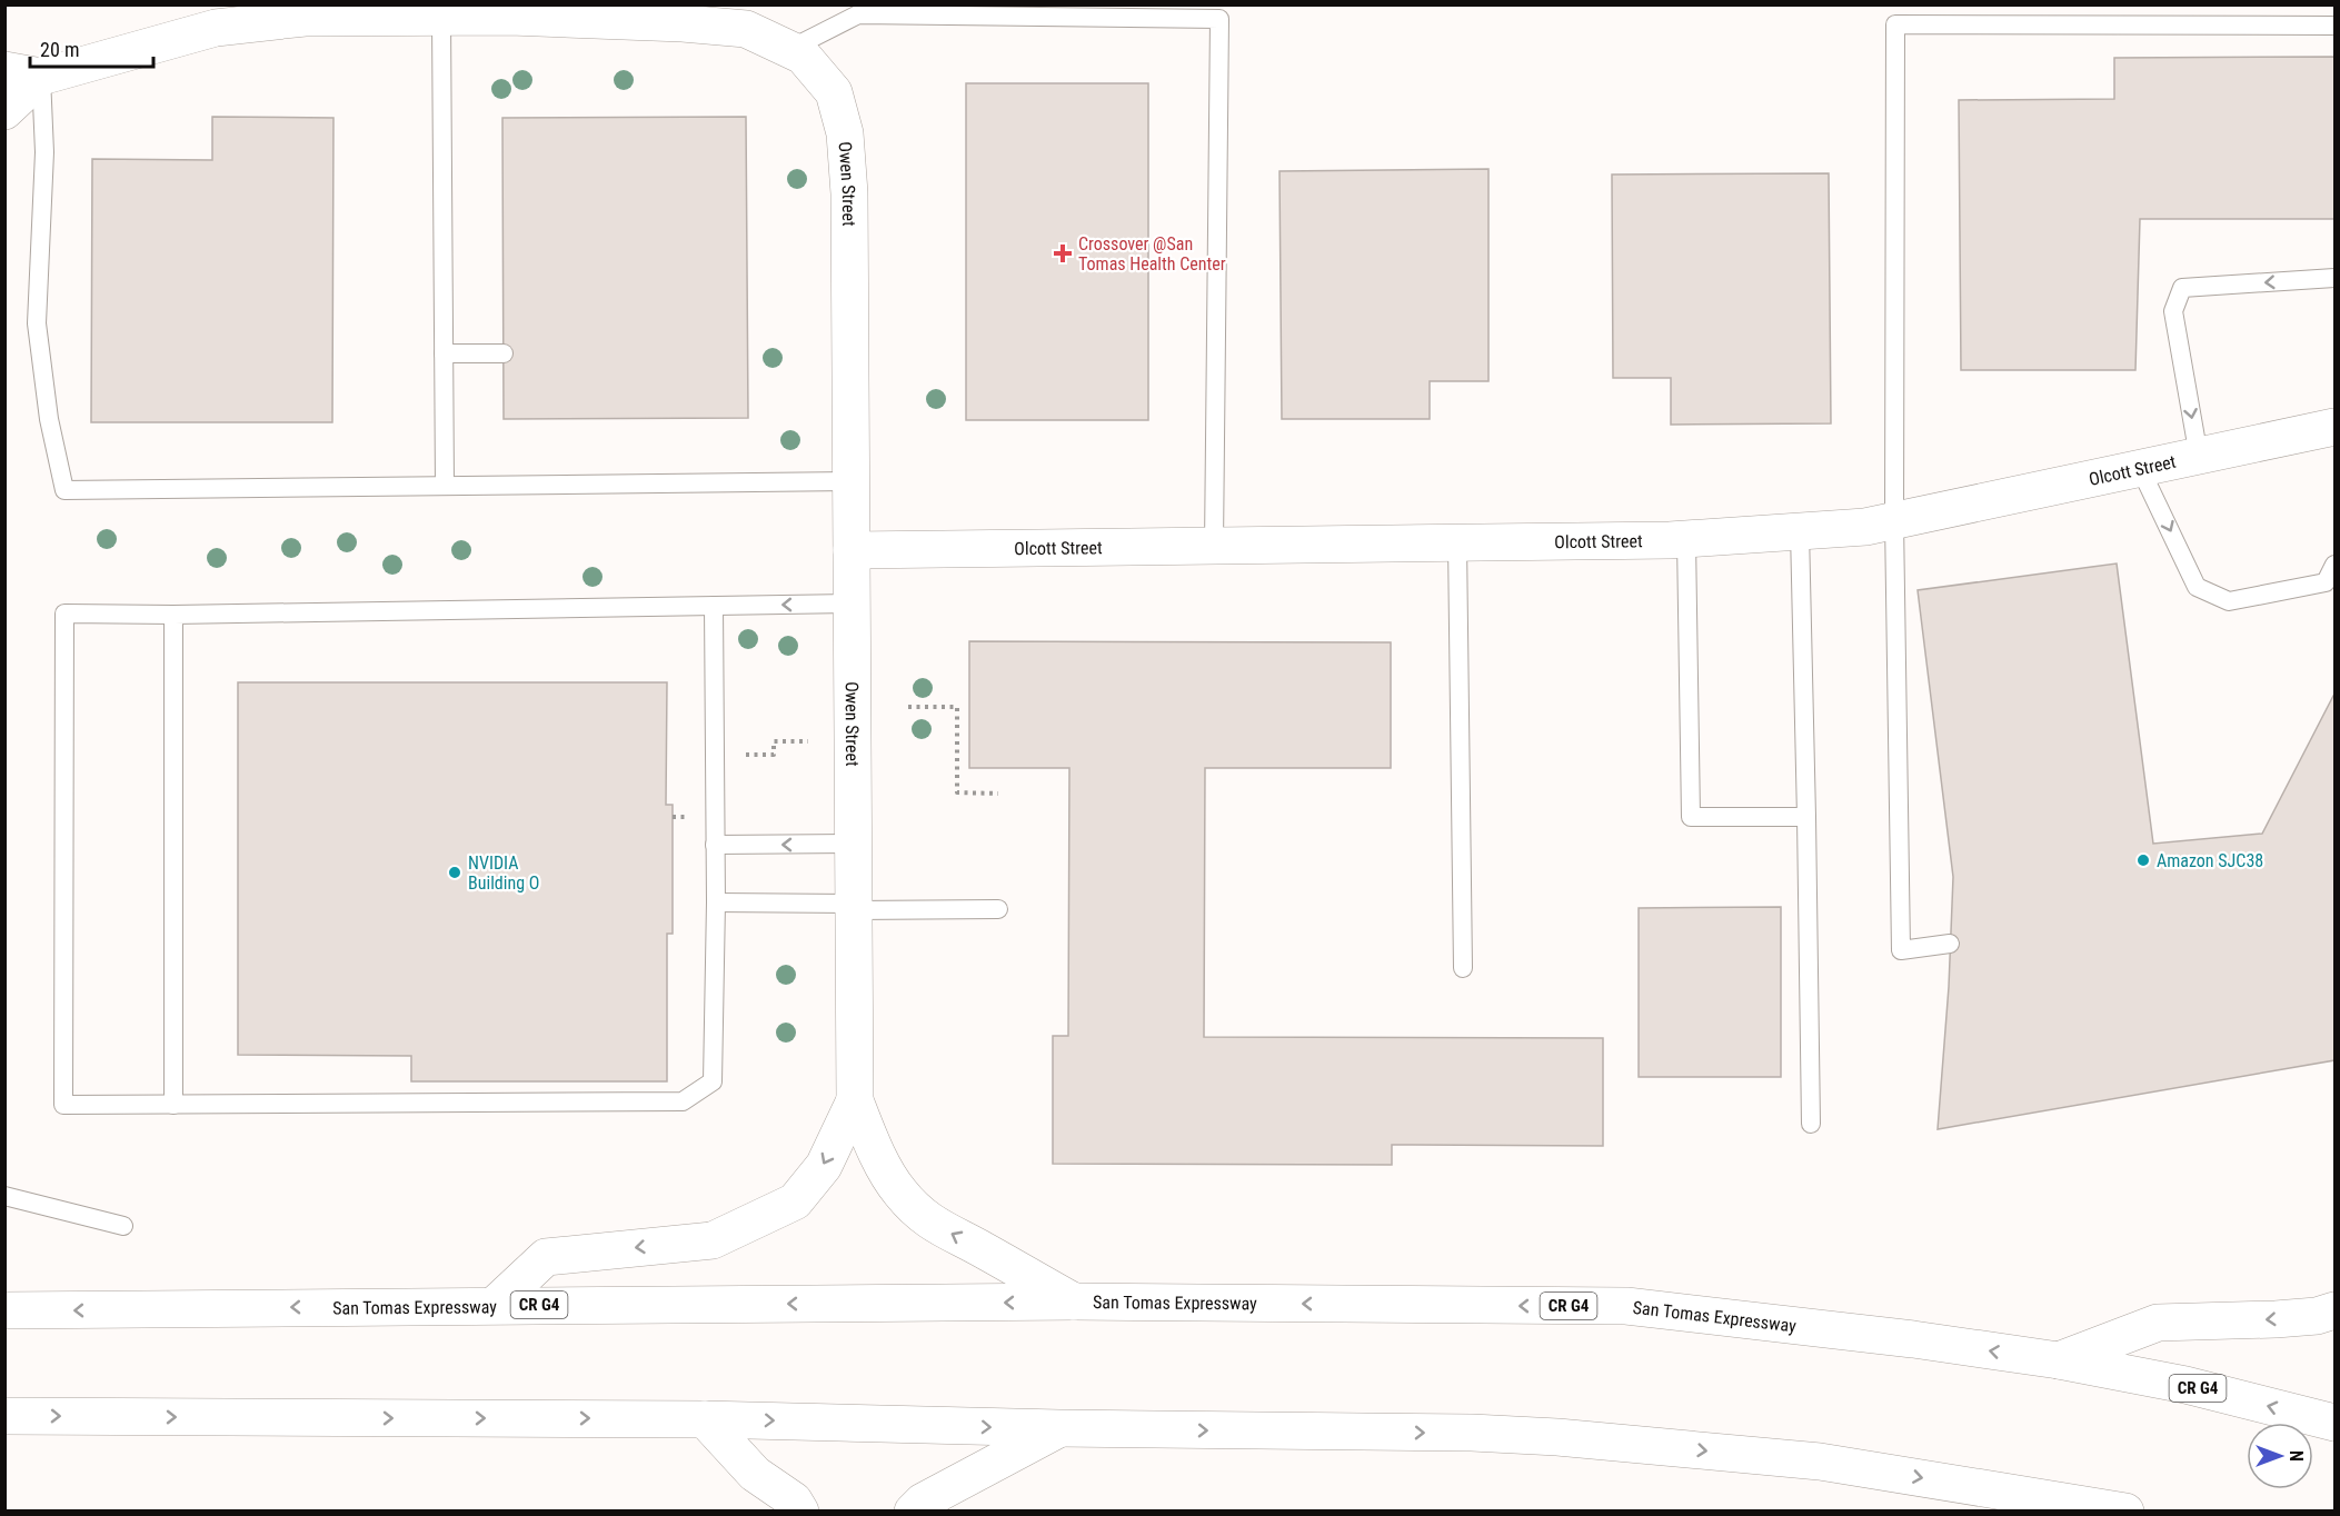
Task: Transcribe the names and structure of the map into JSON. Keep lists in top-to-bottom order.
{
  "streets": {
    "main road": [
      "Owen Street",
      "Olcott Street",
      "San Tomas Expressway",
      "CR G4"
    ]
  },
  "crossings": [
    ["Owen Street", "Olcott Street"]
  ],
  "places": {
    "health": ["Crossover @San Tomas Health Center"],
    "other": ["Amazon SJC38", "NVIDIA Building O"]
  },
  "scale_bar": "20 m",
  "north": "right"
}
